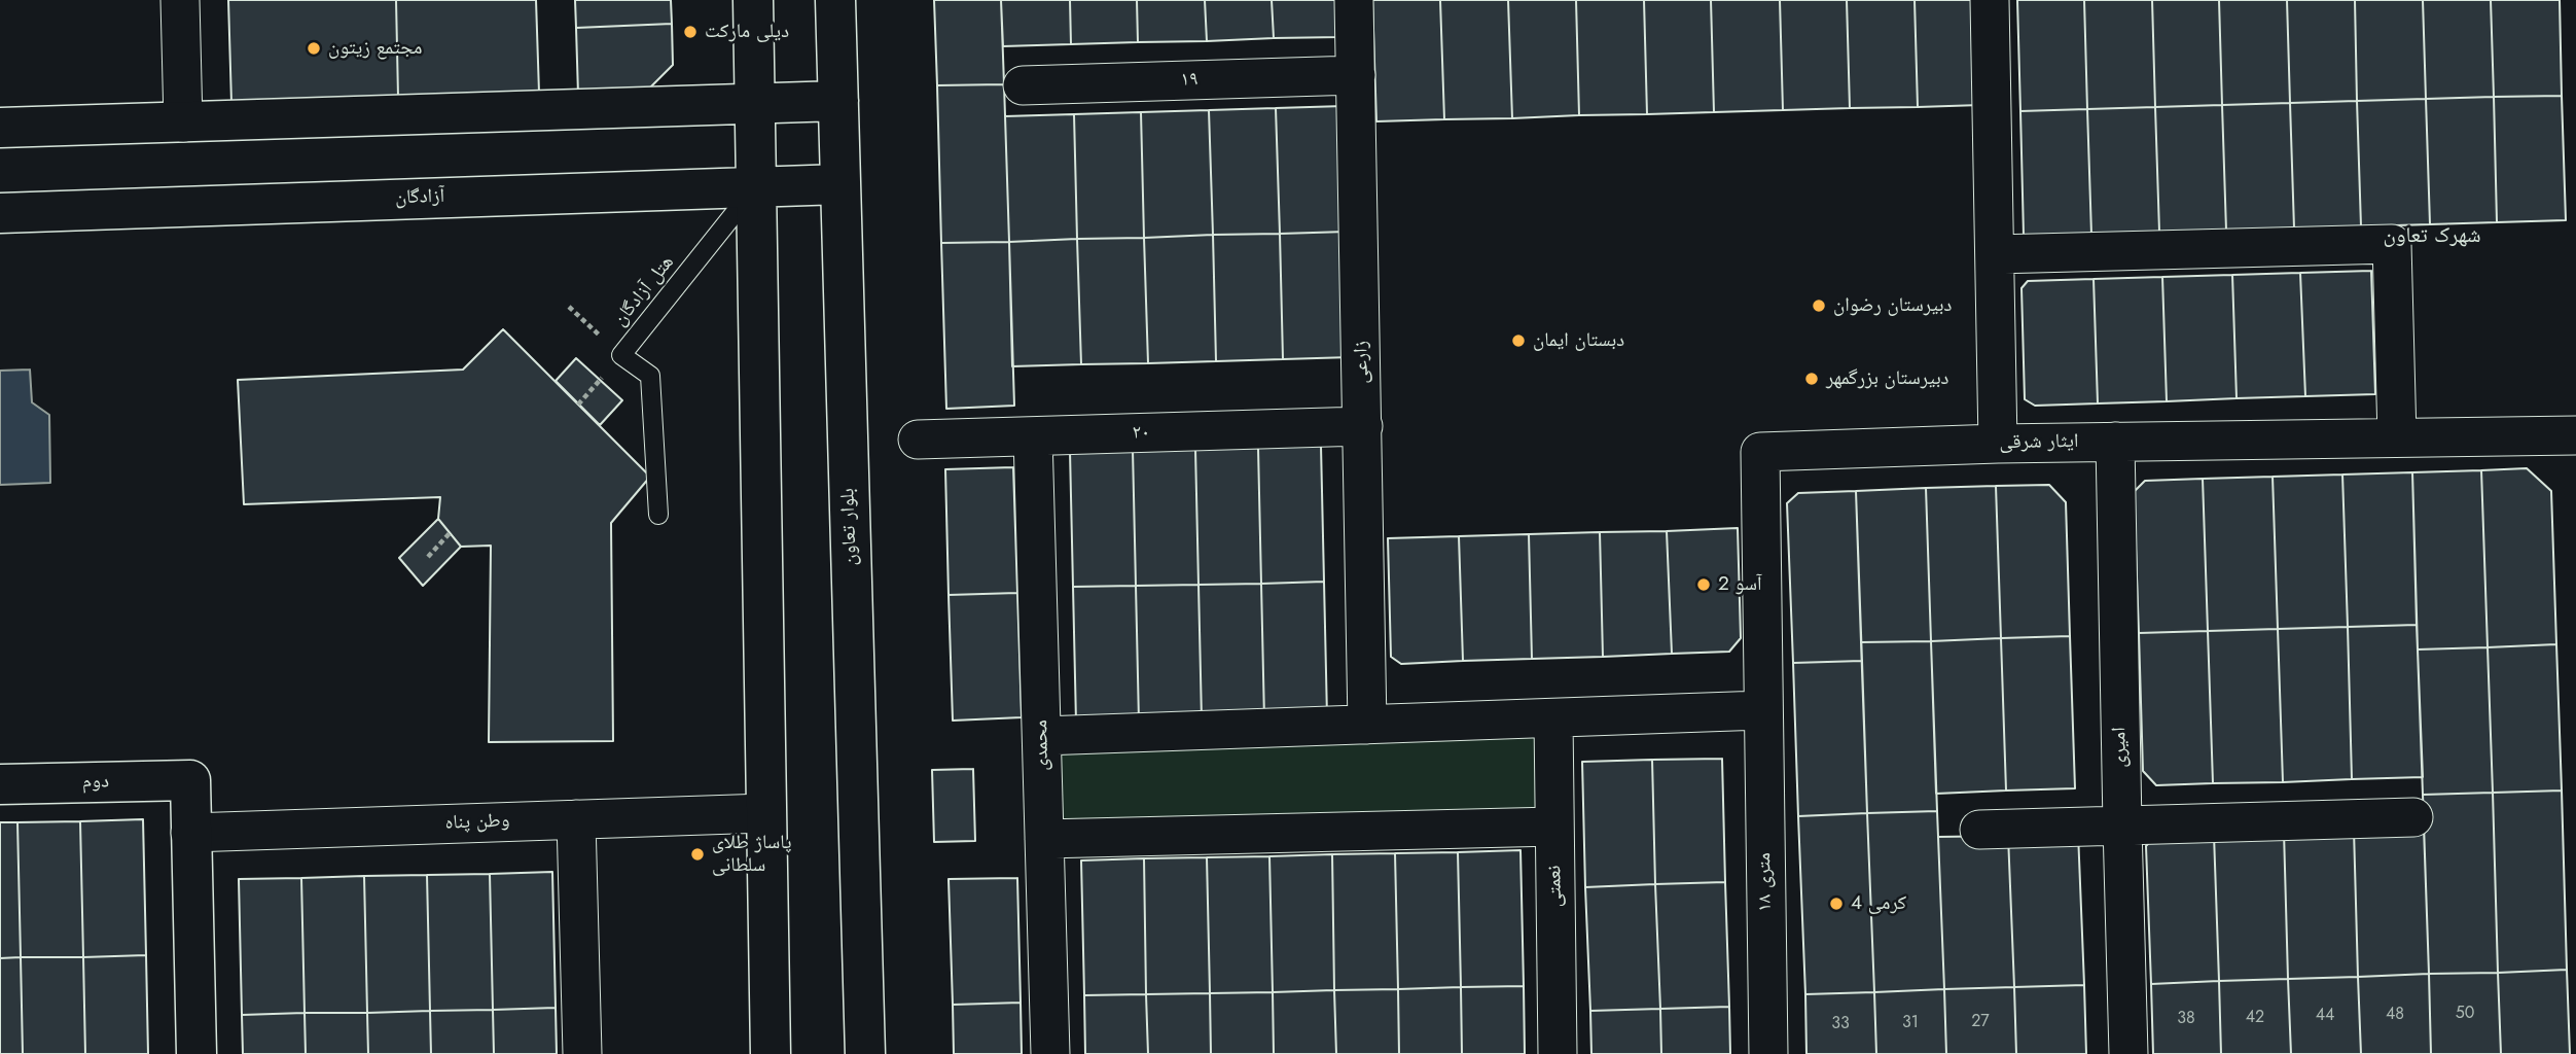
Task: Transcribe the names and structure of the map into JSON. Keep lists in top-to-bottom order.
{
  "streets": {
    "main road": ["آزادگان", "بلوار تعاون", "دوم"],
    "street": [
      "۱۹",
      "زارعی",
      "۲۰",
      "ایثار شرقی",
      "محمدی",
      "امیری",
      "وطن پناه",
      "۱۸ متری",
      "نعمتی"
    ],
    "lane": ["هتل آزادگان"]
  },
  "crossings": [
    ["۱۹", "زارعی"],
    ["آزادگان", "هتل آزادگان"],
    ["آزادگان", "بلوار تعاون"],
    ["زارعی", "۲۰"],
    ["۲۰", "محمدی"],
    ["ایثار شرقی", "امیری"],
    ["ایثار شرقی", "۱۸ متری"],
    ["دوم", "وطن پناه"]
  ],
  "districts": ["شهرک تعاون"],
  "places": [
    "دیلی مارکت",
    "مجتمع زیتون",
    "دبیرستان رضوان",
    "دبستان ایمان",
    "دبیرستان بزرگمهر",
    "آسو 2",
    "پاساژ طلای سلطانی",
    "کرمی 4"
  ],
  "house_numbers": [
    "50",
    "48",
    "44",
    "42",
    "38",
    "27",
    "31",
    "33"
  ]
}
